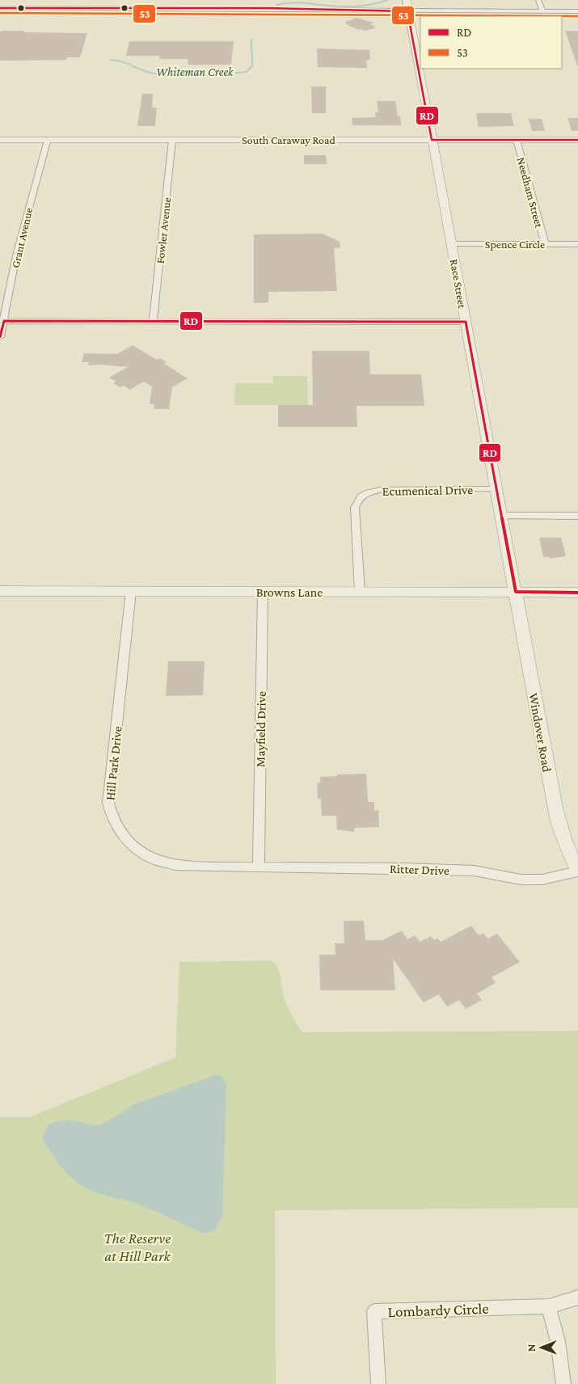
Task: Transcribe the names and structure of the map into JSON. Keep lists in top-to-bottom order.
{
  "streets": {
    "street": [
      "South Caraway Road",
      "Needham Street",
      "Fowler Avenue",
      "Grant Avenue",
      "Spence Circle",
      "Race Street",
      "Ecumenical Drive",
      "Browns Lane",
      "Mayfield Drive",
      "Windover Road",
      "Hill Park Drive",
      "Ritter Drive",
      "Lombardy Circle"
    ]
  },
  "crossings": [
    ["South Caraway Road", "Needham Street"],
    ["South Caraway Road", "Fowler Avenue"],
    ["South Caraway Road", "Grant Avenue"],
    ["South Caraway Road", "Race Street"],
    ["Needham Street", "Spence Circle"],
    ["Spence Circle", "Race Street"],
    ["Race Street", "Ecumenical Drive"],
    ["Race Street", "Browns Lane"],
    ["Race Street", "Windover Road"],
    ["Ecumenical Drive", "Browns Lane"],
    ["Browns Lane", "Mayfield Drive"],
    ["Browns Lane", "Windover Road"],
    ["Browns Lane", "Hill Park Drive"],
    ["Mayfield Drive", "Hill Park Drive"],
    ["Mayfield Drive", "Ritter Drive"],
    ["Windover Road", "Ritter Drive"],
    ["Hill Park Drive", "Ritter Drive"]
  ],
  "water": ["Whiteman Creek"],
  "parks": ["The Reserve at Hill Park"],
  "lines": ["transit line RD", "transit line 53"],
  "legend": ["RD", "53"],
  "north": "left"
}
